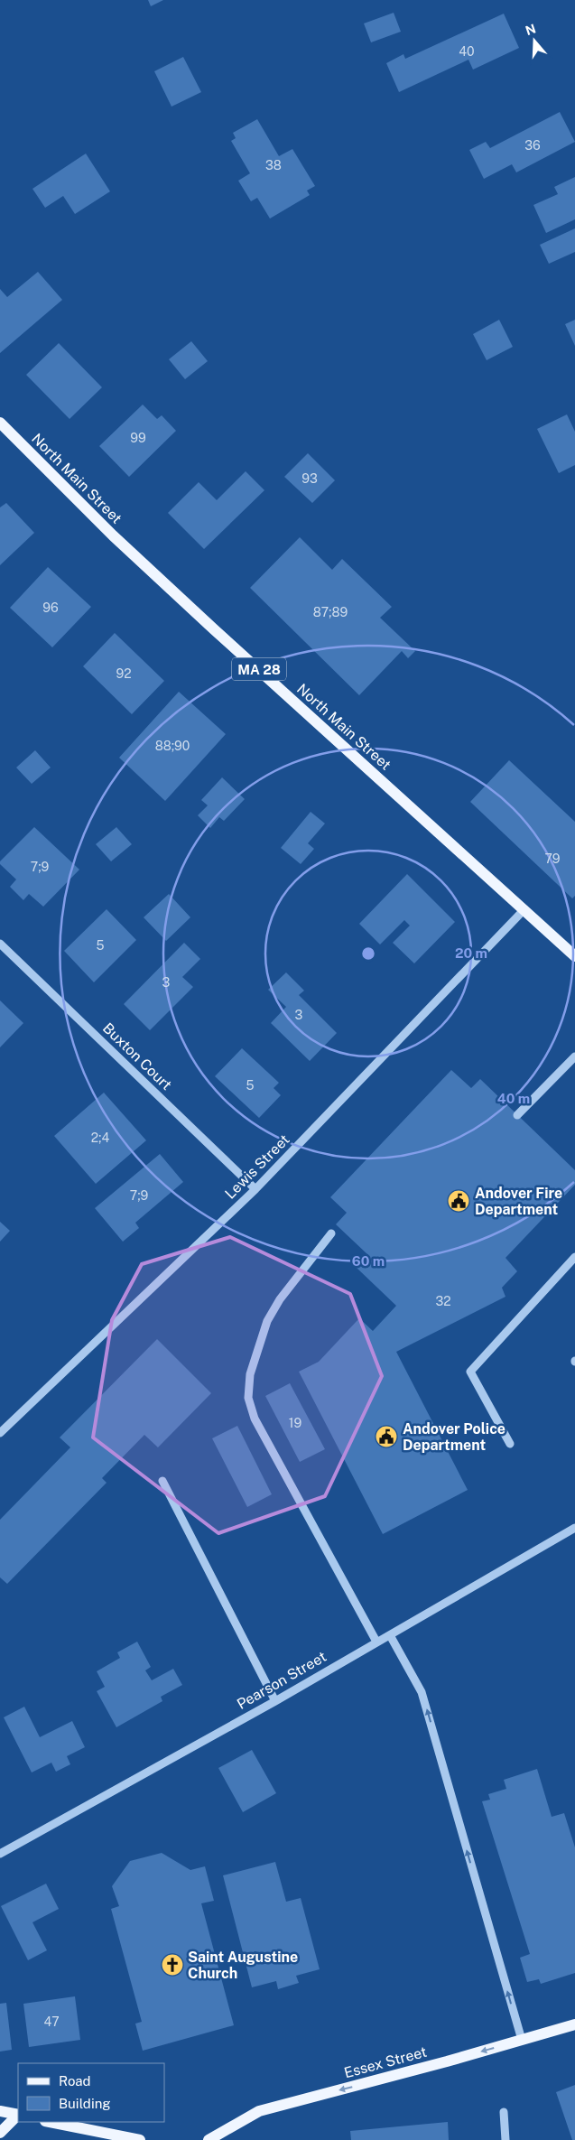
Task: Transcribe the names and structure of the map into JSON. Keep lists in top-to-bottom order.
{
  "streets": {
    "main road": ["North Main Street", "MA 28", "Essex Street"],
    "street": ["Buxton Court", "Lewis Street", "Pearson Street"]
  },
  "crossings": [
    ["North Main Street", "Lewis Street"],
    ["Buxton Court", "Lewis Street"]
  ],
  "one_way": ["Essex Street"],
  "places": {
    "public building": ["Andover Fire Department", "Andover Police Department"],
    "church": ["Saint Augustine Church"]
  },
  "house_numbers": [
    "40",
    "36",
    "38",
    "99",
    "93",
    "96",
    "87;89",
    "92",
    "88;90",
    "79",
    "7;9",
    "5",
    "3",
    "3",
    "5",
    "2;4",
    "7;9",
    "32",
    "19",
    "47"
  ],
  "legend": ["Road", "Building"],
  "north": "top",
  "rings": ["20 m", "40 m", "60 m"]
}
